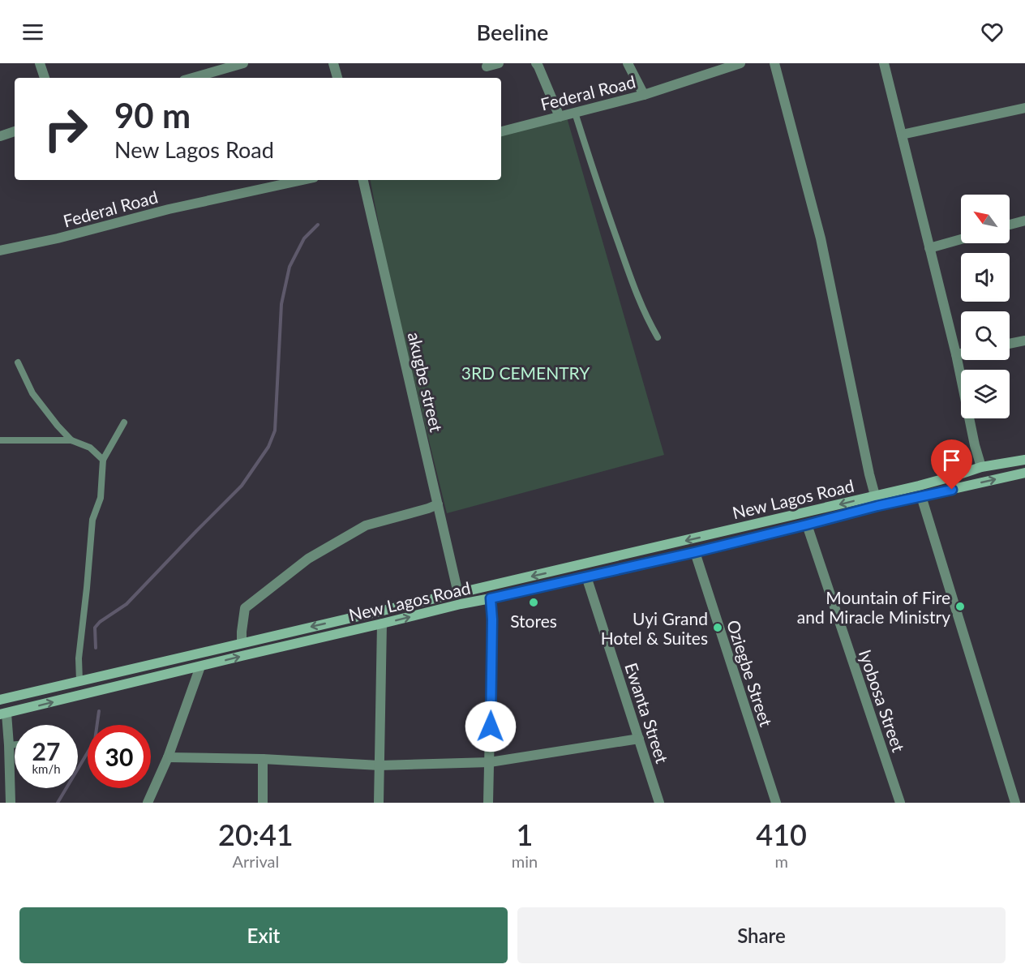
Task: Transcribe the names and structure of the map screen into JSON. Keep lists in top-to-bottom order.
{
  "streets": {
    "main road": ["New Lagos Road"],
    "street": [
      "Federal Road",
      "akugbe street",
      "Oziegbe Street",
      "Iyobosa Street",
      "Ewanta Street"
    ]
  },
  "crossings": [
    ["akugbe street", "New Lagos Road"],
    ["New Lagos Road", "Oziegbe Street"],
    ["New Lagos Road", "Iyobosa Street"],
    ["New Lagos Road", "Ewanta Street"]
  ],
  "parks": ["3RD CEMENTRY"],
  "places": ["Stores", "Mountain of Fire and Miracle Ministry", "Uyi Grand Hotel & Suites"],
  "north": "top left",
  "page": {
    "header": "Beeline",
    "turn": ["90 m", "New Lagos Road"],
    "speed": "27 km/h",
    "limit": "30",
    "eta": [
      "20:41",
      "Arrival",
      "1",
      "min",
      "410",
      "m"
    ],
    "buttons": ["Exit", "Share"]
  }
}
